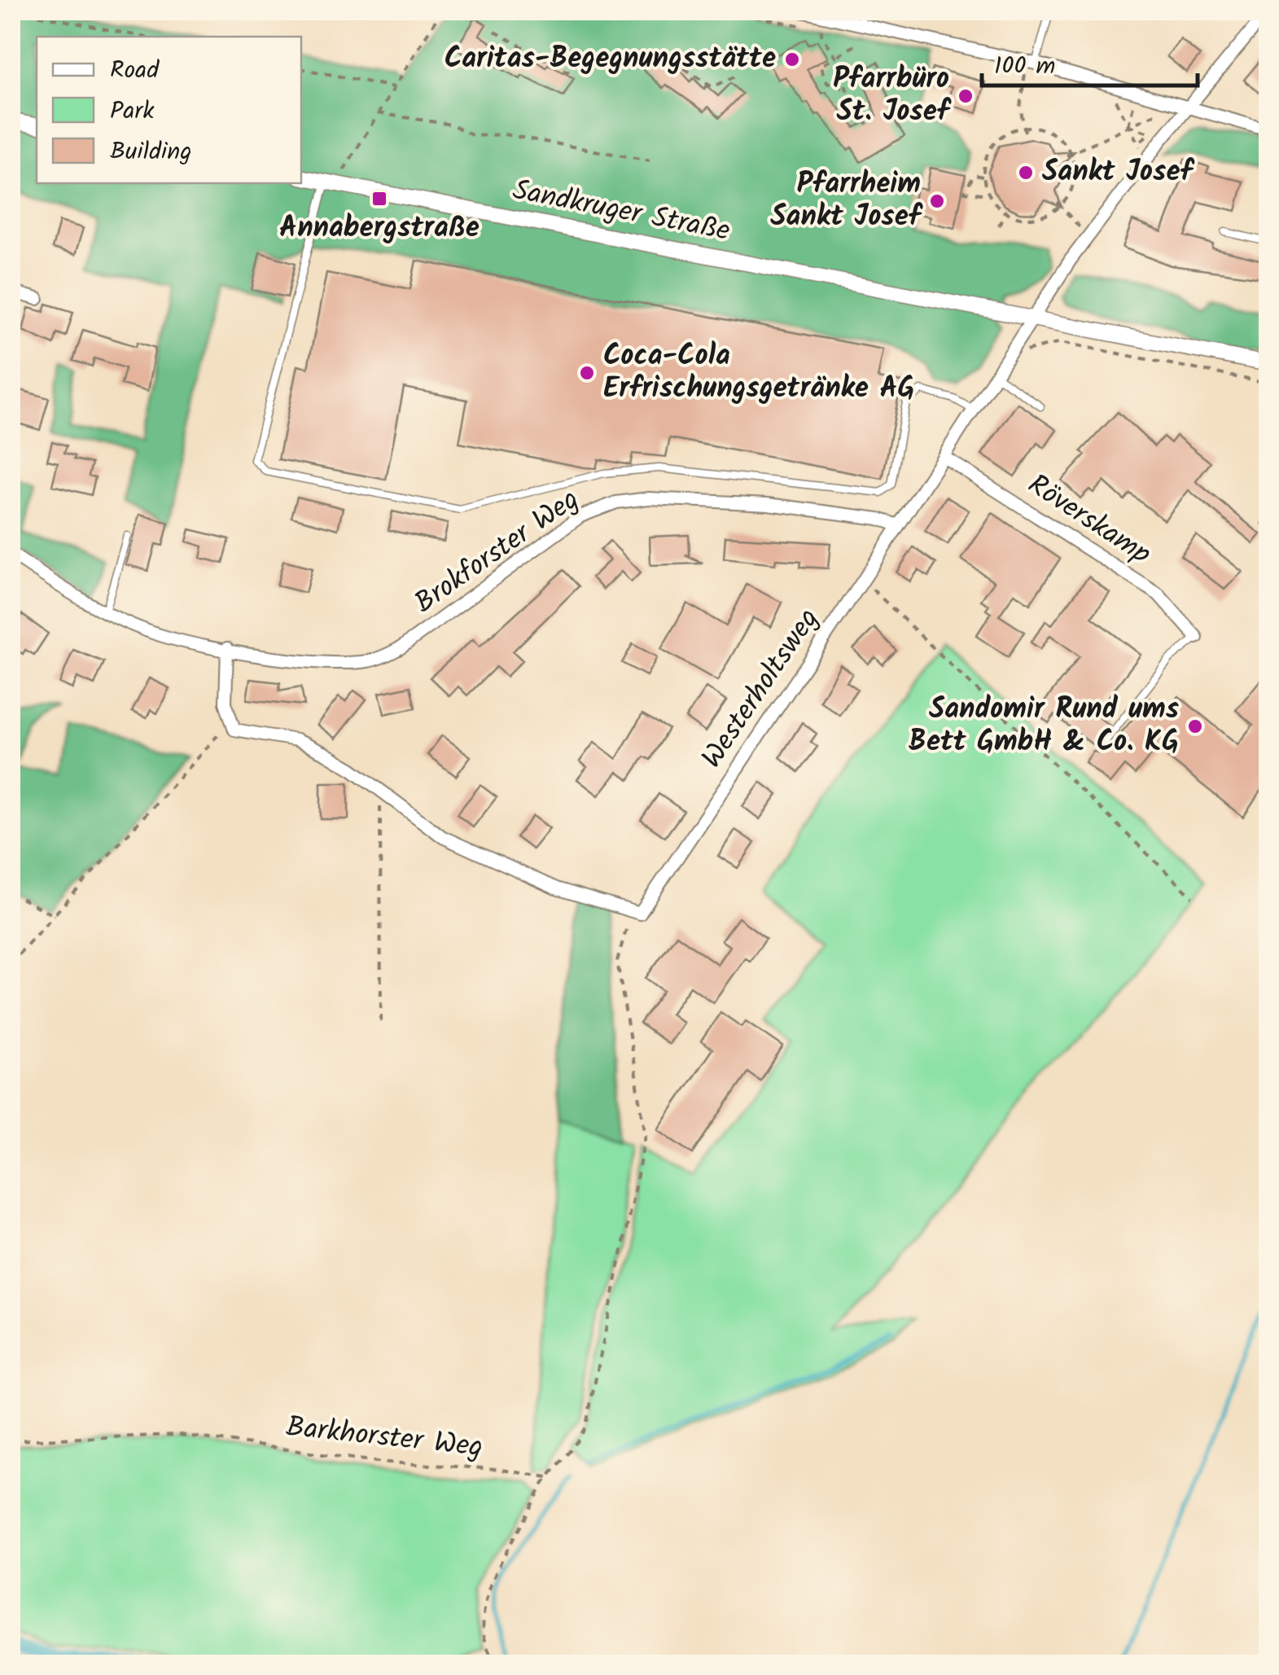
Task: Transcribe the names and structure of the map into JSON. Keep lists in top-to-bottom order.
{
  "streets": {
    "street": [
      "Sandkruger Straße",
      "Röverskamp",
      "Brokforster Weg",
      "Westerholtsweg"
    ],
    "path": ["Barkhorster Weg"]
  },
  "crossings": [
    ["Sandkruger Straße", "Westerholtsweg"],
    ["Röverskamp", "Westerholtsweg"],
    ["Brokforster Weg", "Westerholtsweg"]
  ],
  "places": {
    "other": [
      "Caritas-Begegnungsstätte",
      "Pfarrbüro St. Josef",
      "Sankt Josef",
      "Pfarrheim Sankt Josef",
      "Coca-Cola Erfrischungsgetränke AG",
      "Sandomir Rund ums Bett GmbH & Co. KG"
    ],
    "transit": ["Annabergstraße"]
  },
  "legend": ["Road", "Park", "Building"],
  "scale_bar": "100 m"
}
